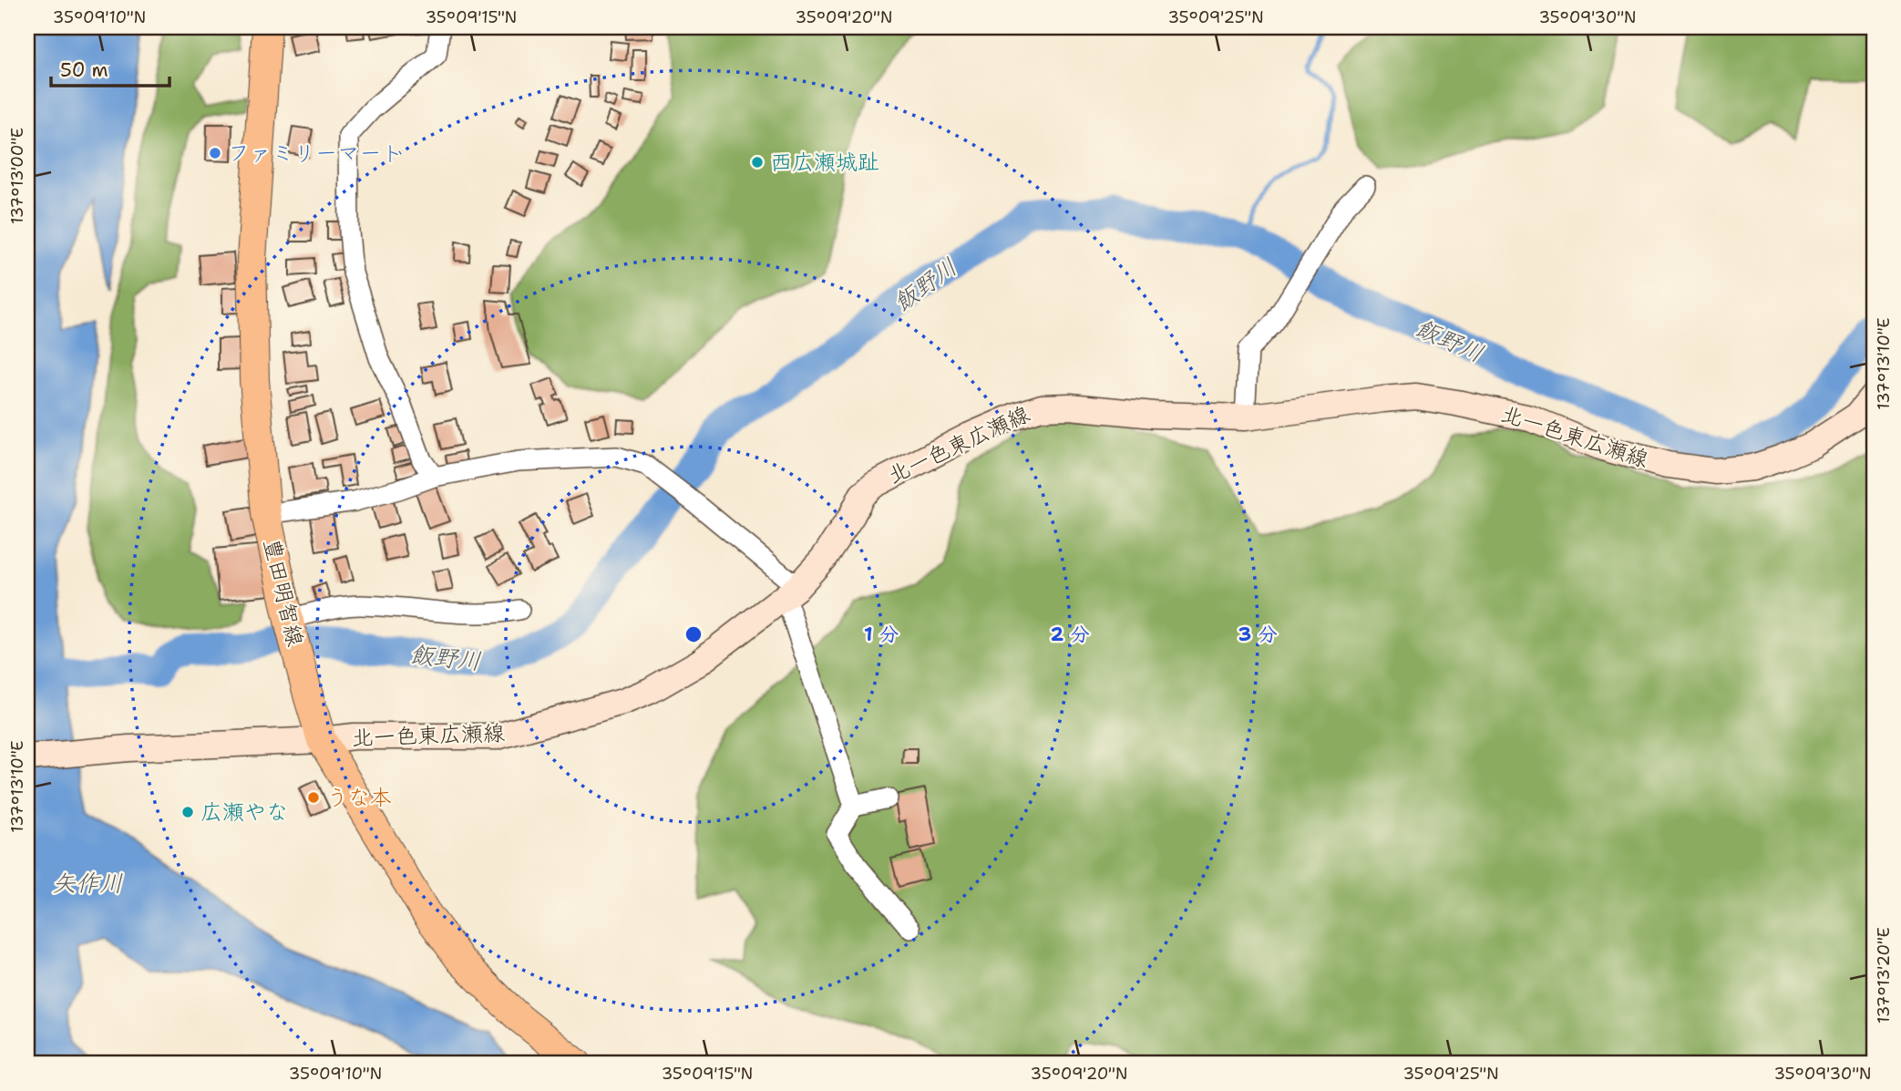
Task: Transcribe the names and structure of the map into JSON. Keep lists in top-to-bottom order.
{
  "streets": {
    "main road": ["北一色東広瀬線", "豊田明智線"]
  },
  "crossings": [
    ["北一色東広瀬線", "豊田明智線"]
  ],
  "water": ["飯野川", "矢作川"],
  "places": [
    "ファミリーマート",
    "西広瀬城趾",
    "うな本",
    "広瀬やな"
  ],
  "scale_bar": "50 m",
  "coordinates": [
    "35°09'10\"N",
    "35°09'15\"N",
    "35°09'20\"N",
    "35°09'25\"N",
    "35°09'30\"N",
    "137°13'00\"E",
    "137°13'10\"E",
    "137°13'20\"E"
  ],
  "rings": ["1 分", "2 分", "3 分"]
}
